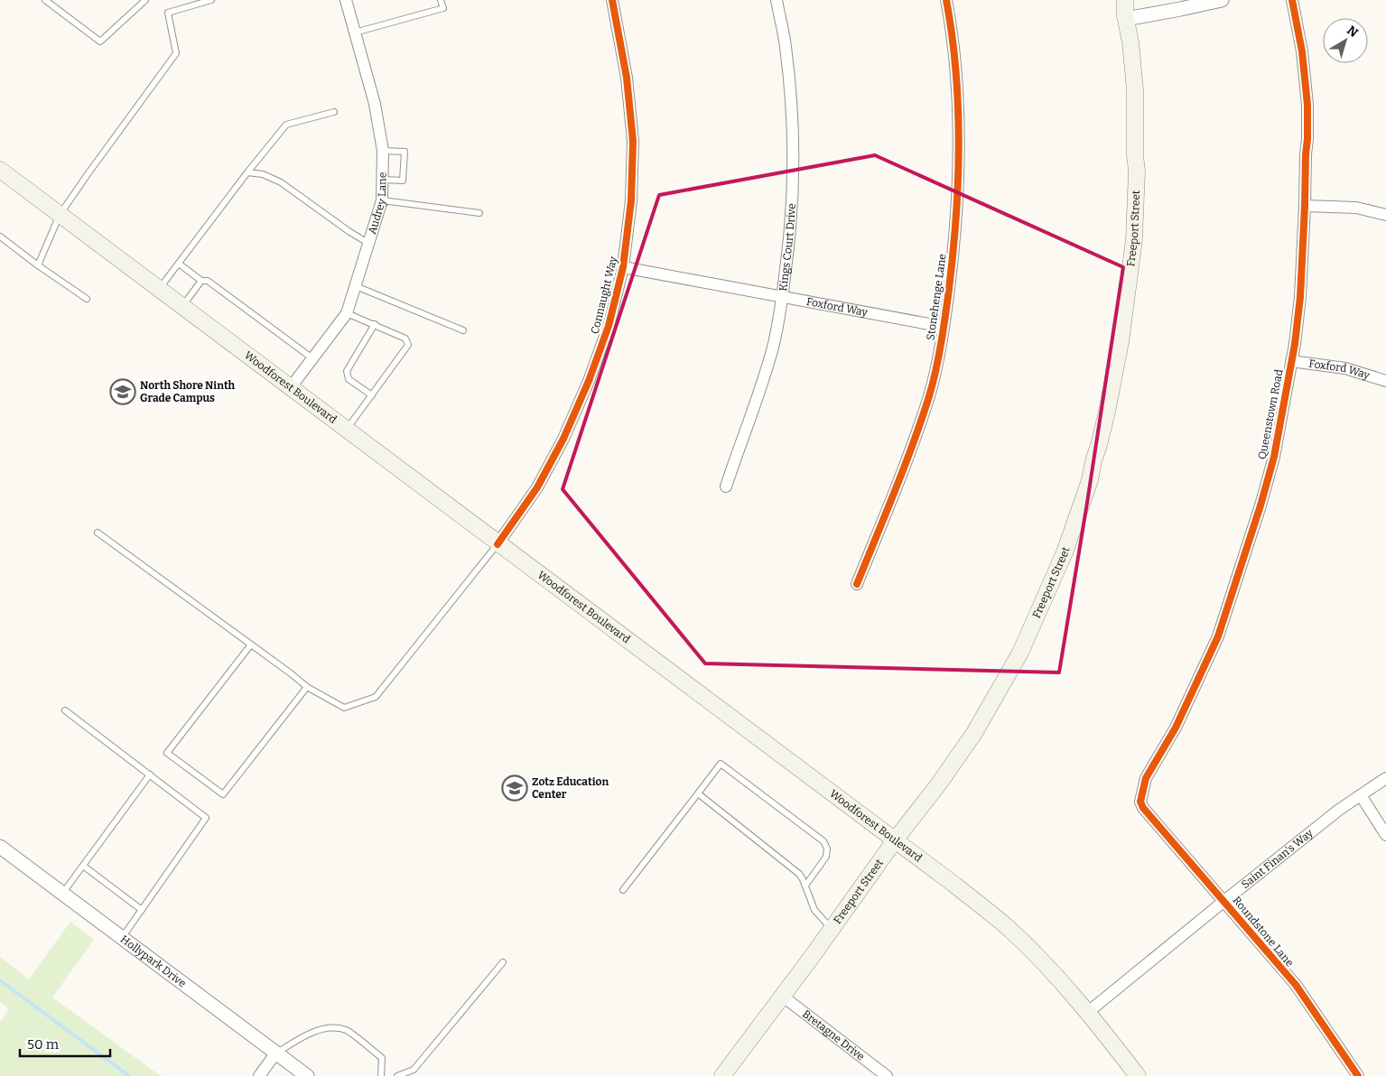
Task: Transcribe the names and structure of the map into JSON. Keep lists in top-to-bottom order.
{
  "streets": {
    "main road": ["Freeport Street", "Woodforest Boulevard"],
    "street": [
      "Audrey Lane",
      "Kings Court Drive",
      "Connaught Way",
      "Stonehenge Lane",
      "Foxford Way",
      "Queenstown Road",
      "Saint Finan's Way",
      "Roundstone Lane",
      "Hollypark Drive",
      "Bretagne Drive"
    ]
  },
  "crossings": [
    ["Audrey Lane", "Woodforest Boulevard"],
    ["Freeport Street", "Woodforest Boulevard"],
    ["Freeport Street", "Bretagne Drive"],
    ["Kings Court Drive", "Foxford Way"],
    ["Connaught Way", "Foxford Way"],
    ["Connaught Way", "Woodforest Boulevard"],
    ["Stonehenge Lane", "Foxford Way"],
    ["Foxford Way", "Queenstown Road"],
    ["Woodforest Boulevard", "Saint Finan's Way"],
    ["Queenstown Road", "Roundstone Lane"],
    ["Saint Finan's Way", "Roundstone Lane"]
  ],
  "places": {
    "school or university": ["North Shore Ninth Grade Campus", "Zotz Education Center"]
  },
  "scale_bar": "50 m",
  "north": "top right"
}
